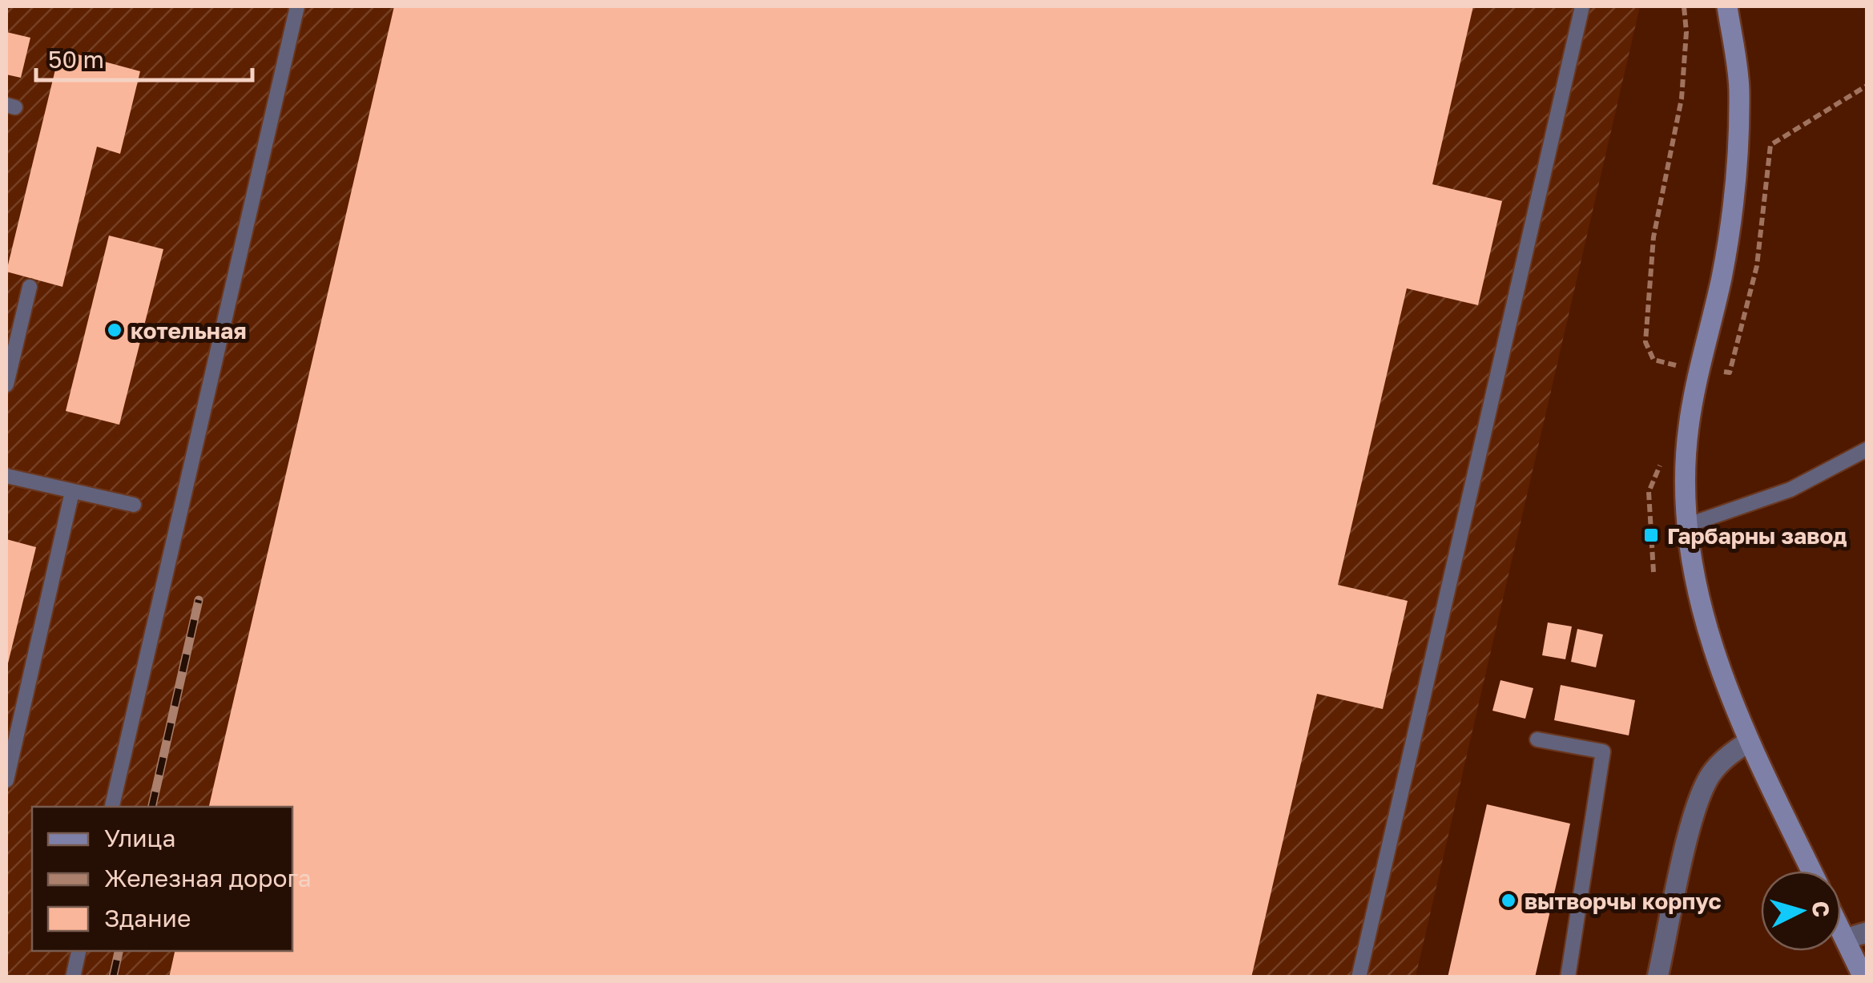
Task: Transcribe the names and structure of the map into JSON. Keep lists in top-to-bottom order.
{
  "places": {
    "other": ["котельная", "вытворчы корпус"],
    "transit": ["Гарбарны завод"]
  },
  "legend": ["Улица", "Железная дорога", "Здание"],
  "scale_bar": "50 m",
  "north": "right"
}
